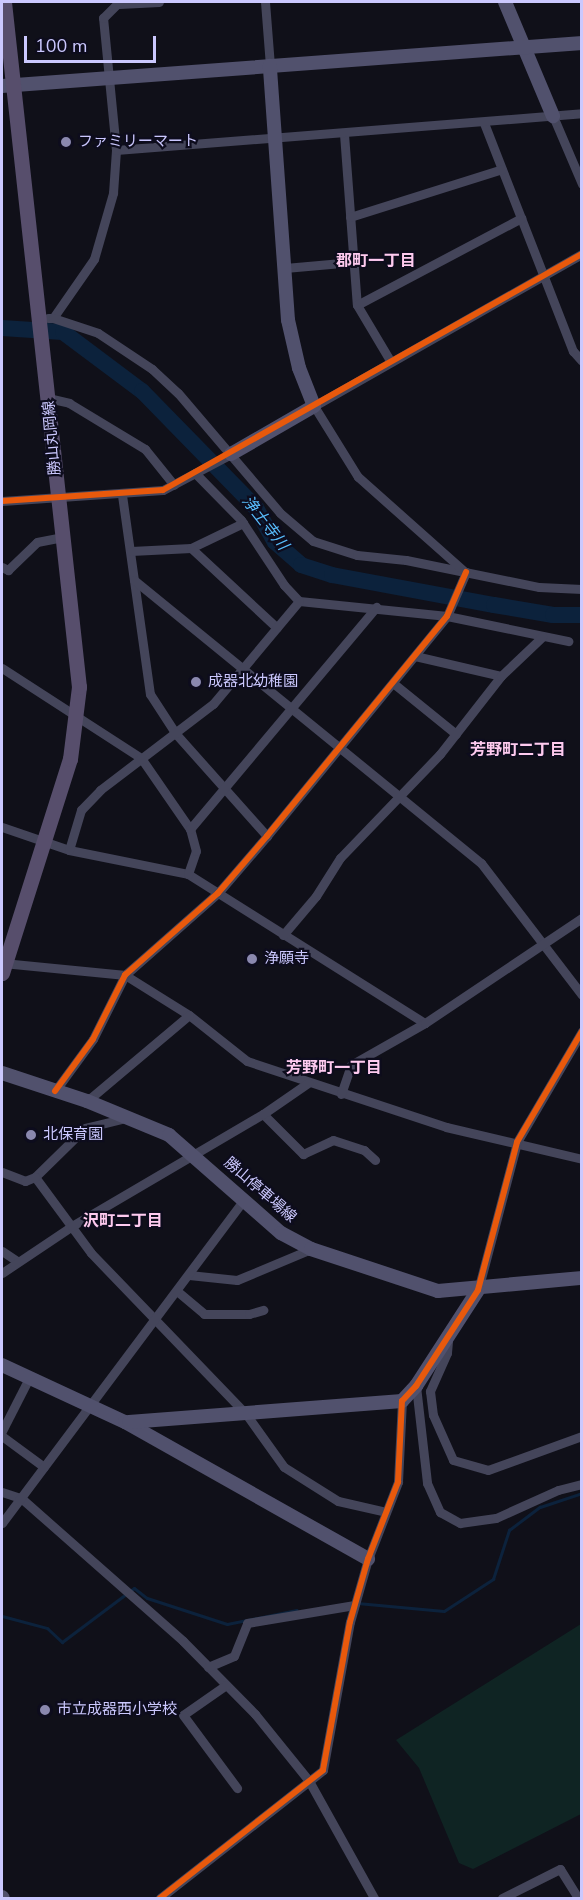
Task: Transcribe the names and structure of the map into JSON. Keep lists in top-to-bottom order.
{
  "streets": {
    "main road": ["勝山丸岡線"],
    "street": ["勝山停車場線"]
  },
  "districts": [
    "郡町一丁目",
    "芳野町二丁目",
    "芳野町一丁目",
    "沢町二丁目"
  ],
  "water": ["浄土寺川"],
  "places": [
    "ファミリーマート",
    "成器北幼稚園",
    "浄願寺",
    "北保育園",
    "市立成器西小学校"
  ],
  "scale_bar": "100 m"
}
